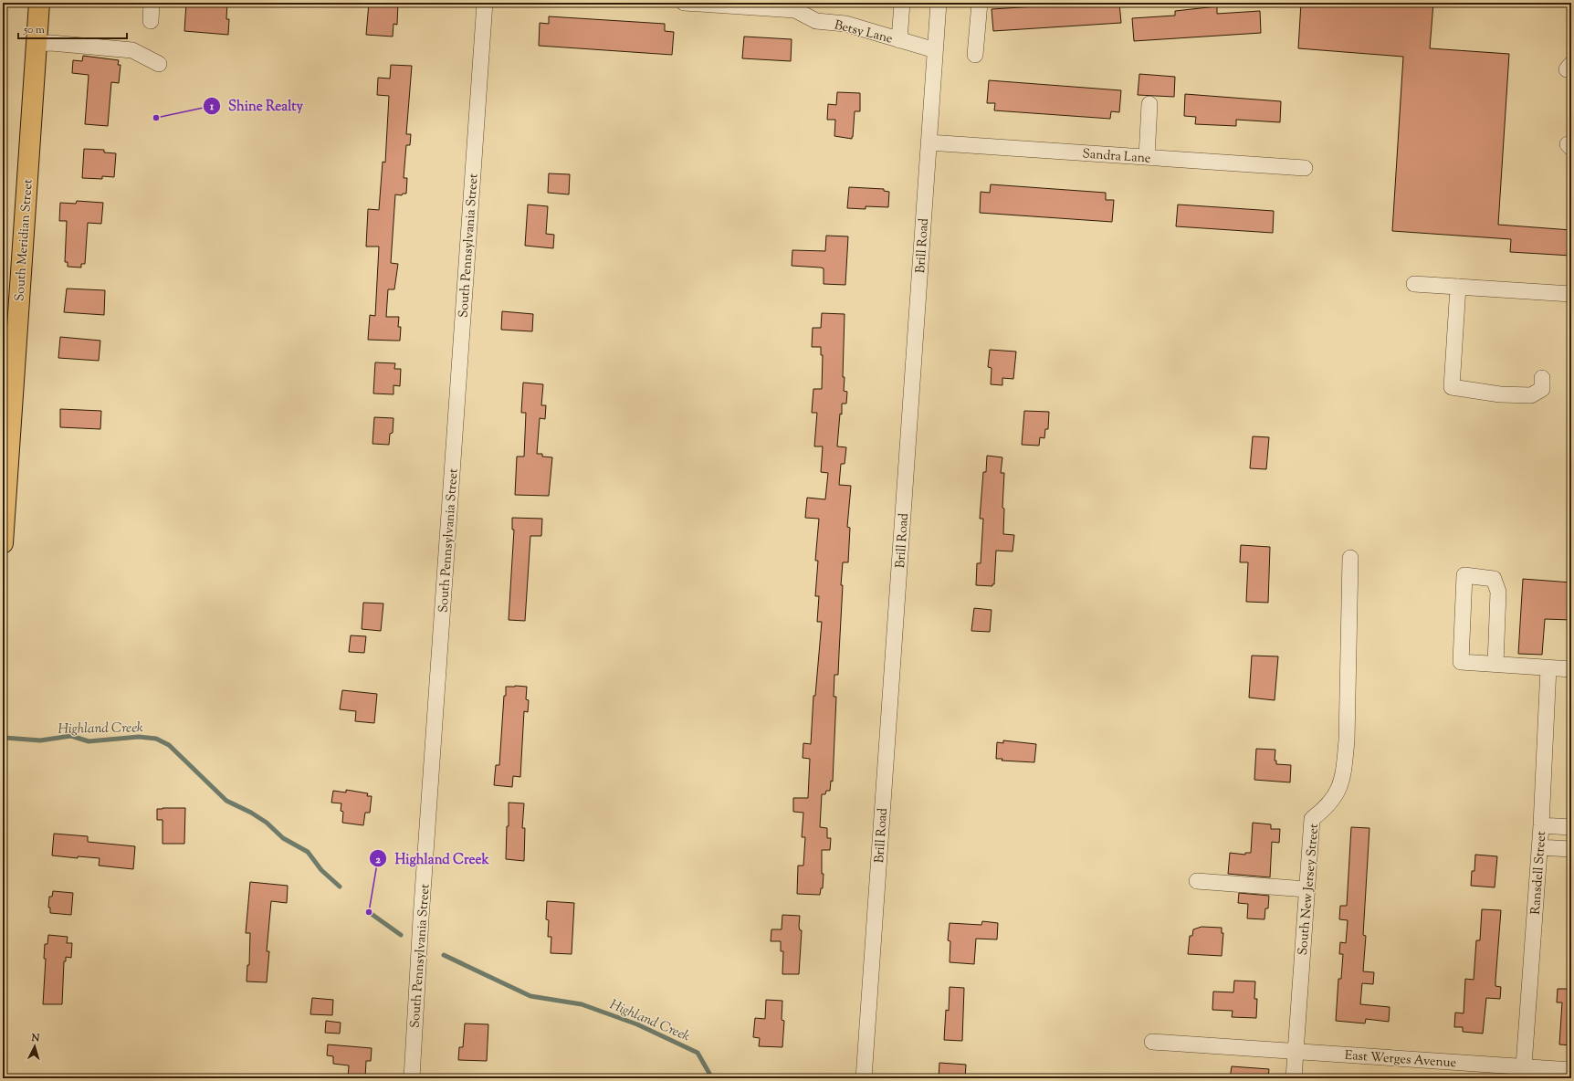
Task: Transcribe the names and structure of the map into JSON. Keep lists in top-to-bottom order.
{
  "streets": {
    "main road": ["South Meridian Street"],
    "street": [
      "Betsy Lane",
      "Sandra Lane",
      "South Pennsylvania Street",
      "Brill Road",
      "Ransdell Street",
      "South New Jersey Street",
      "East Werges Avenue"
    ]
  },
  "crossings": [
    ["Betsy Lane", "Brill Road"],
    ["Sandra Lane", "Brill Road"],
    ["Ransdell Street", "East Werges Avenue"],
    ["South New Jersey Street", "East Werges Avenue"]
  ],
  "water": ["Highland Creek"],
  "places": ["Shine Realty", "Highland Creek"],
  "scale_bar": "50 m",
  "north": "top"
}
